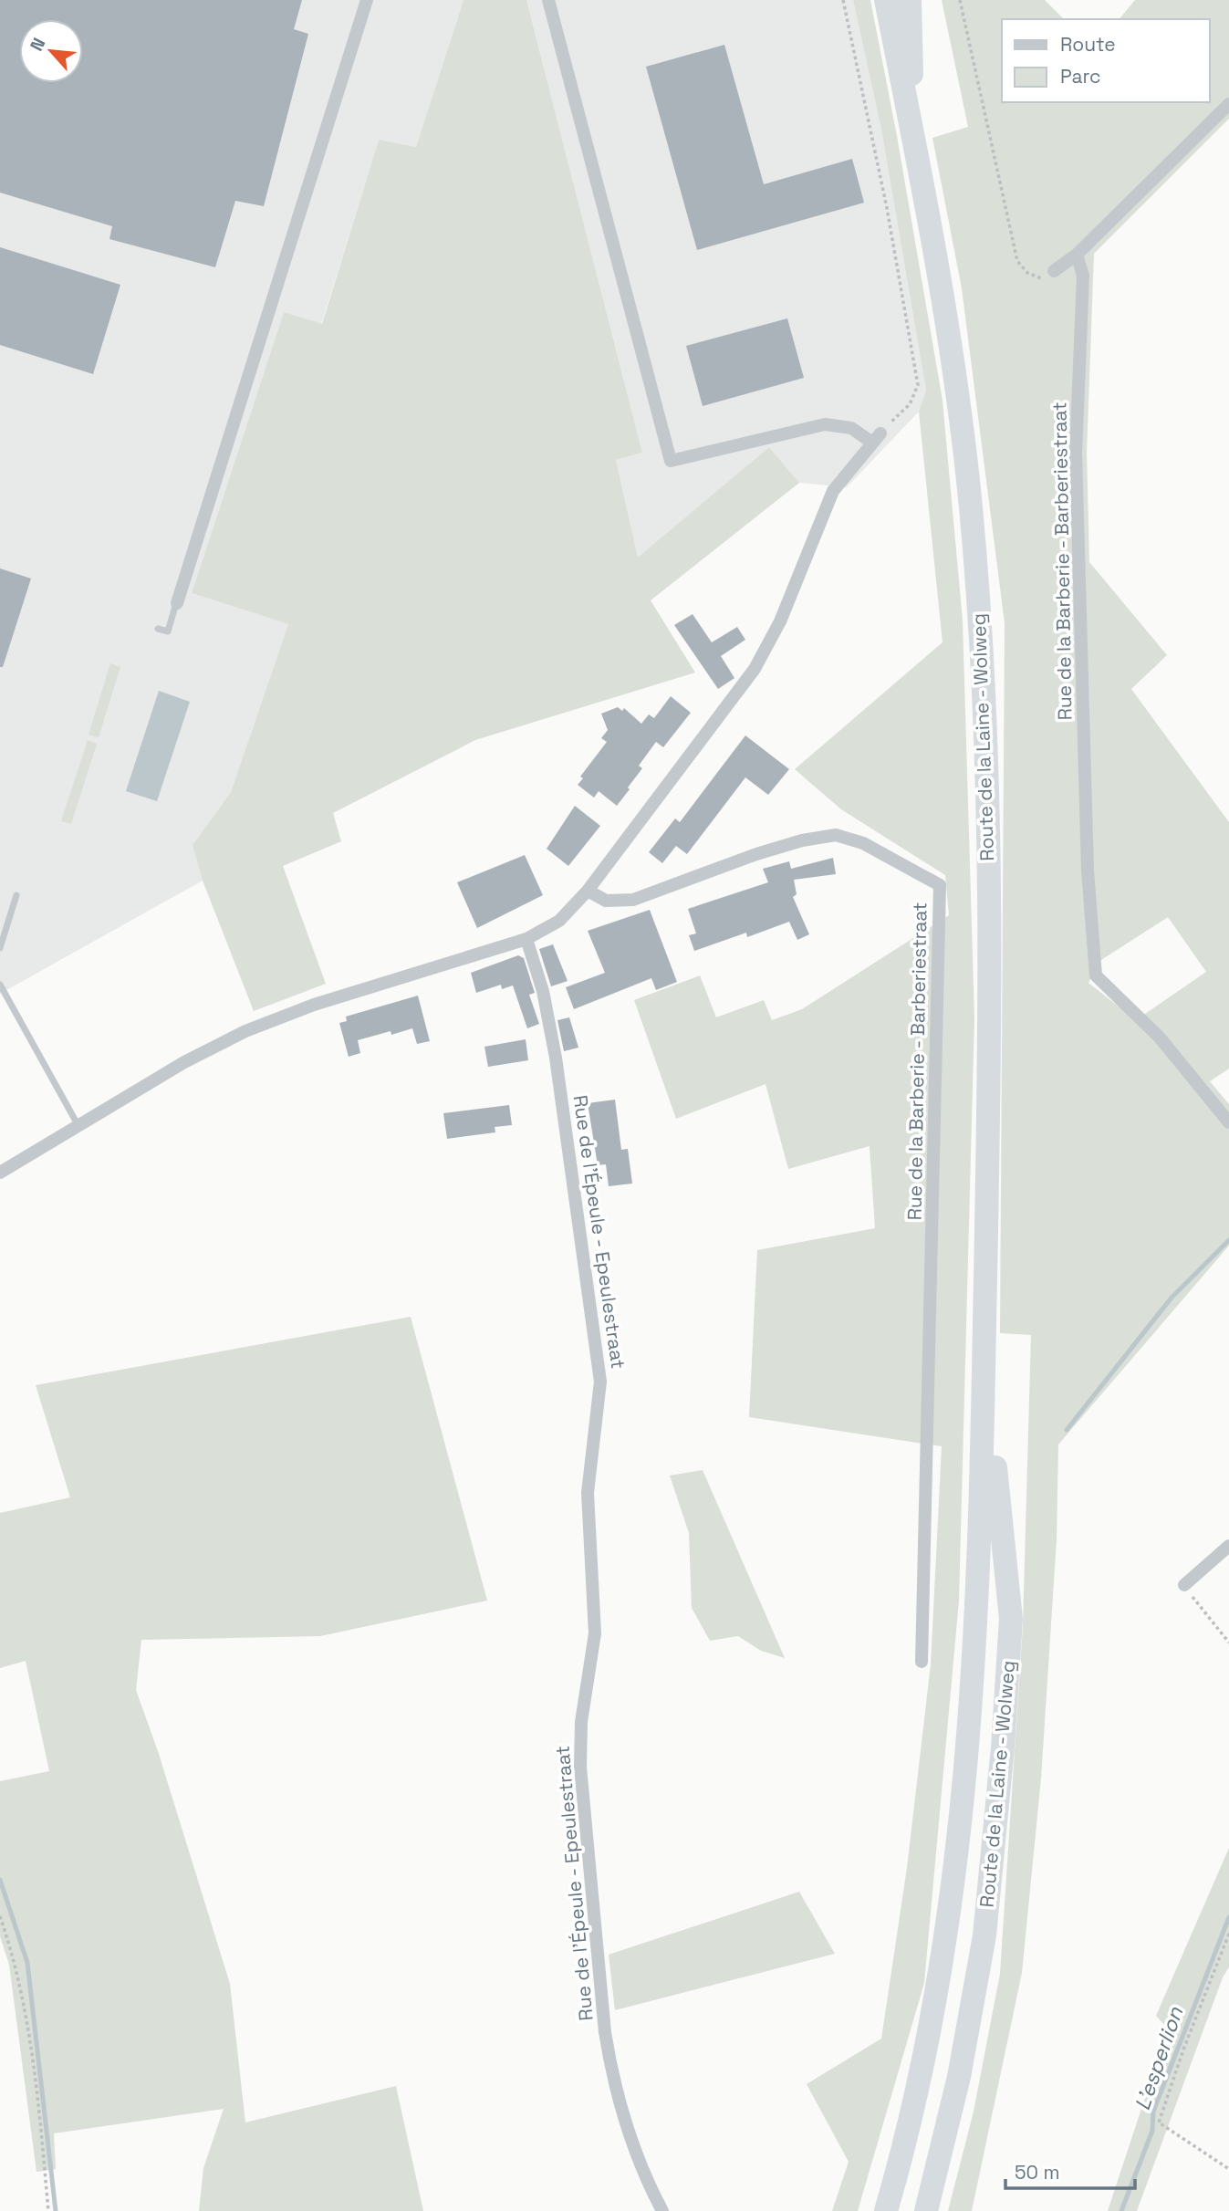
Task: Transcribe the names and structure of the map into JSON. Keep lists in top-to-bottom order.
{
  "streets": {
    "highway": ["Route de la Laine - Wolweg"],
    "street": ["Rue de la Barberie - Barberiestraat", "Rue de l'Épeule - Epeulestraat"]
  },
  "water": ["L'esperlion"],
  "legend": ["Route", "Parc"],
  "scale_bar": "50 m",
  "north": "top left"
}
